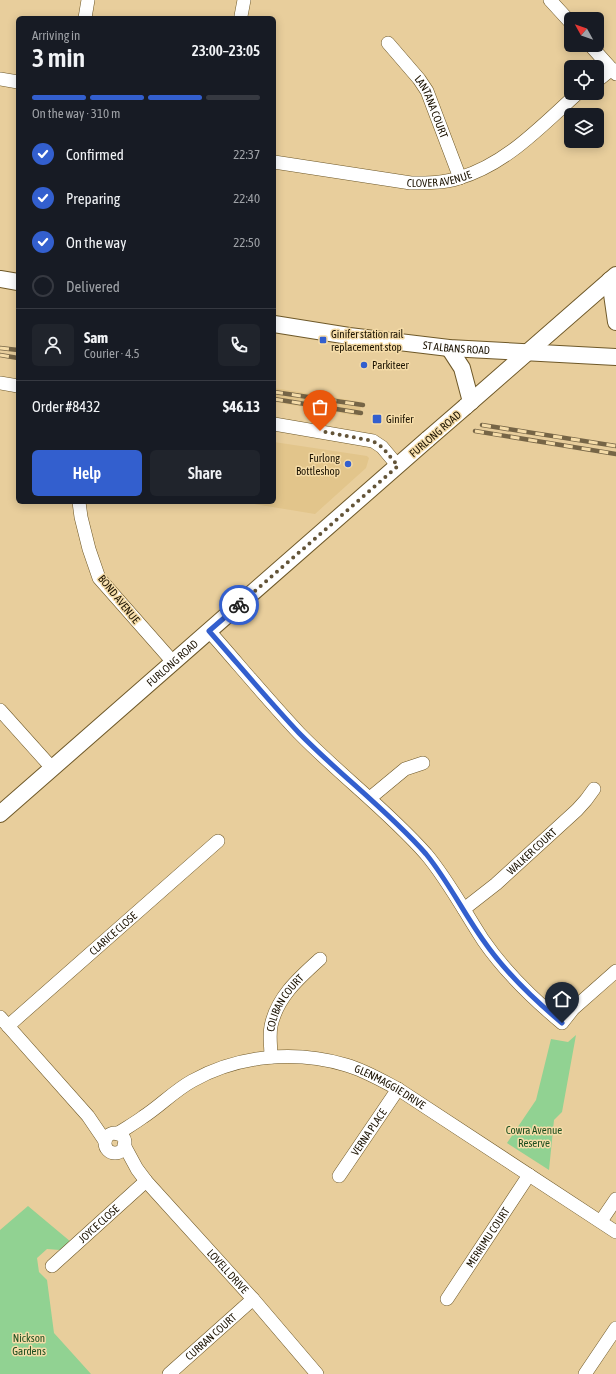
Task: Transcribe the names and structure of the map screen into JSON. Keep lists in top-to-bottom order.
{
  "streets": {
    "main road": ["ST ALBANS ROAD", "FURLONG ROAD"],
    "street": [
      "LANTANA COURT",
      "CLOVER AVENUE",
      "BOND AVENUE",
      "WALKER COURT",
      "CLARICE CLOSE",
      "COLIBAN COURT",
      "GLENMAGGIE DRIVE",
      "VERNA PLACE",
      "JOYCE CLOSE",
      "MERRIMU COURT",
      "LOVELL DRIVE",
      "CURRAN COURT"
    ]
  },
  "crossings": [
    ["LANTANA COURT", "CLOVER AVENUE"],
    ["ST ALBANS ROAD", "FURLONG ROAD"],
    ["FURLONG ROAD", "BOND AVENUE"],
    ["CLARICE CLOSE", "LOVELL DRIVE"],
    ["COLIBAN COURT", "GLENMAGGIE DRIVE"],
    ["GLENMAGGIE DRIVE", "VERNA PLACE"],
    ["GLENMAGGIE DRIVE", "MERRIMU COURT"],
    ["GLENMAGGIE DRIVE", "LOVELL DRIVE"],
    ["JOYCE CLOSE", "LOVELL DRIVE"],
    ["LOVELL DRIVE", "CURRAN COURT"]
  ],
  "parks": ["Cowra Avenue Reserve", "Nickson Gardens"],
  "places": {
    "transit": ["Ginifer station rail replacement stop", "Ginifer"],
    "other": ["Parkiteer", "Furlong Bottleshop"]
  },
  "north": "top left",
  "page": {
    "heading": ["3 min", "Arriving in", "23:00–23:05"],
    "panel": [
      "Sam",
      "Courier · 4.5",
      "Order #8432",
      "$46.13"
    ],
    "bar": "On the way · 310 m",
    "list": [
      ["Confirmed", "22:37"],
      ["Preparing", "22:40"],
      ["On the way", "22:50"],
      "Delivered"
    ],
    "buttons": ["Help", "Share"]
  }
}
